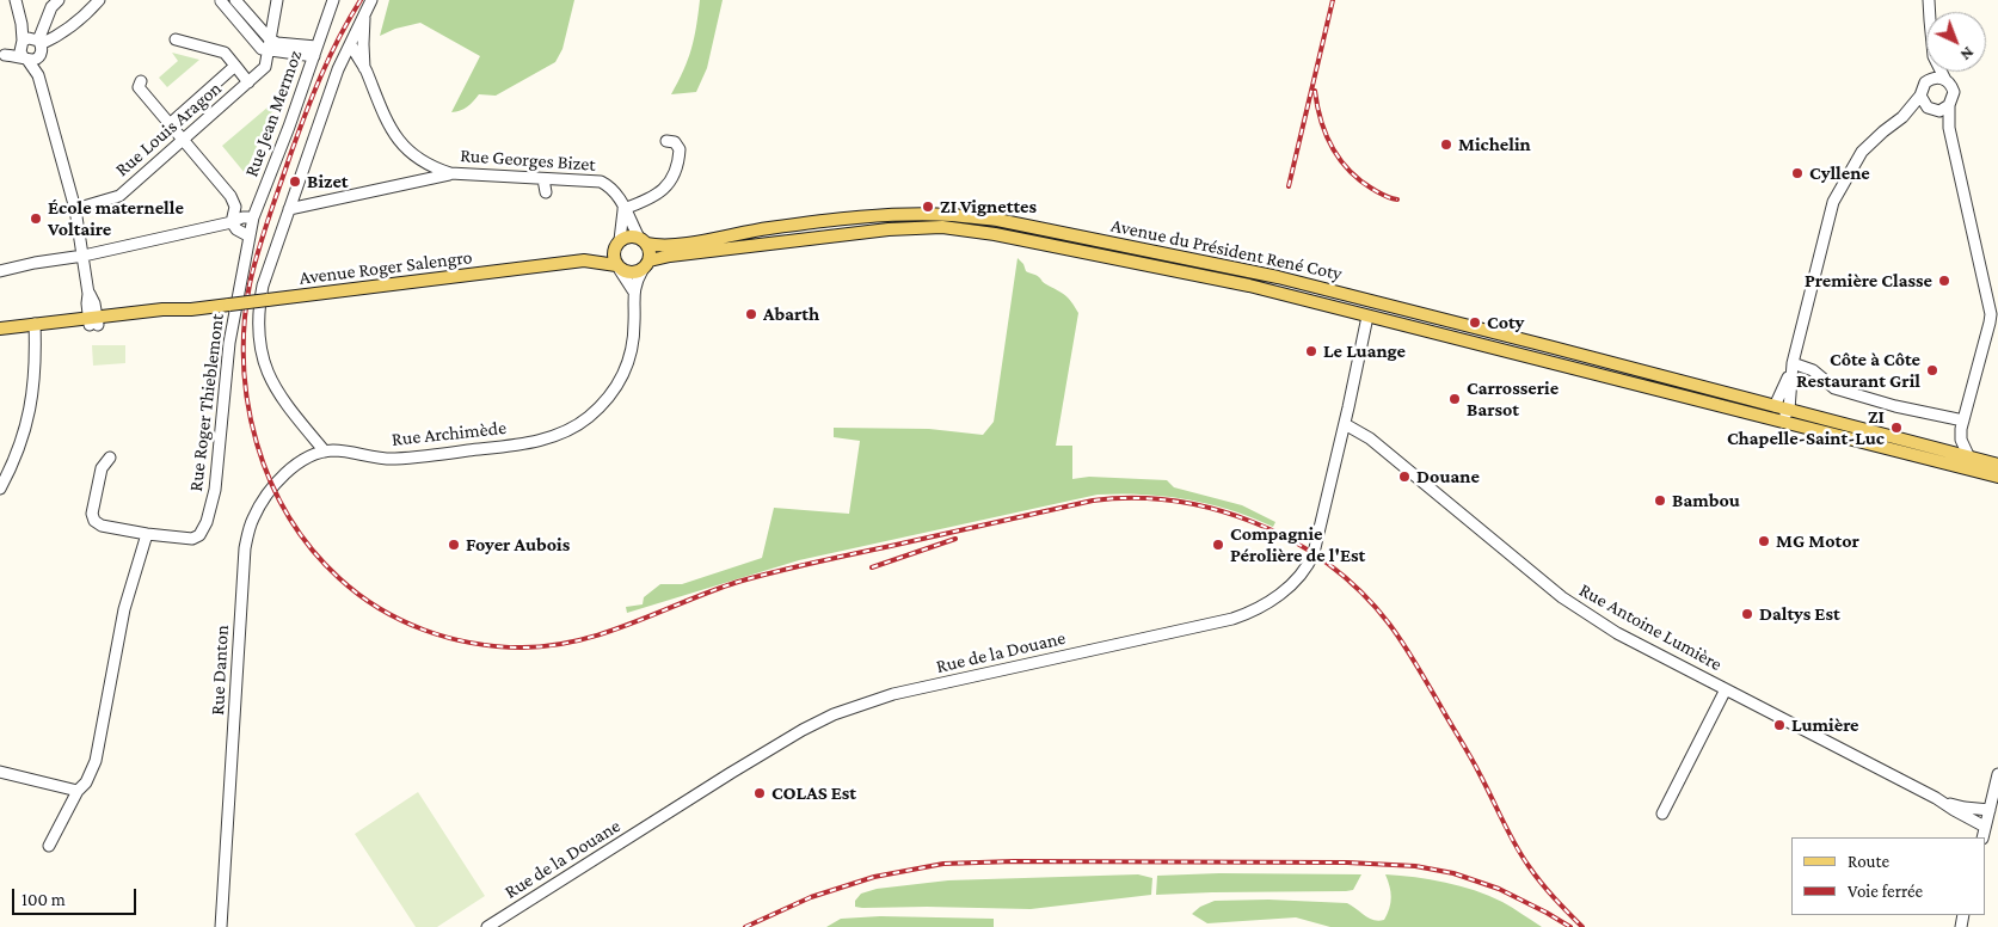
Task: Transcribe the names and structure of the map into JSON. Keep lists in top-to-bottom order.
{
  "streets": {
    "main road": ["Avenue du Président René Coty", "Avenue Roger Salengro"],
    "street": [
      "Rue Jean Mermoz",
      "Rue Louis Aragon",
      "Rue Georges Bizet",
      "Rue Roger Thieblemont",
      "Rue Archimède",
      "Rue Antoine Lumière",
      "Rue de la Douane",
      "Rue Danton"
    ]
  },
  "crossings": [
    ["Rue Jean Mermoz", "Rue Roger Thieblemont"],
    ["Rue Georges Bizet", "Avenue du Président René Coty"],
    ["Rue Georges Bizet", "Avenue Roger Salengro"],
    ["Rue Georges Bizet", "Rue Archimède"],
    ["Avenue du Président René Coty", "Avenue Roger Salengro"],
    ["Avenue du Président René Coty", "Rue Archimède"],
    ["Avenue du Président René Coty", "Rue de la Douane"],
    ["Avenue Roger Salengro", "Rue Archimède"],
    ["Rue Archimède", "Rue Danton"],
    ["Rue Antoine Lumière", "Rue de la Douane"]
  ],
  "places": [
    "Michelin",
    "Cyllene",
    "Bizet",
    "ZI Vignettes",
    "École maternelle Voltaire",
    "Première Classe",
    "Abarth",
    "Coty",
    "Le Luange",
    "Côte à Côte Restaurant Gril",
    "Carrosserie Barsot",
    "ZI Chapelle-Saint-Luc",
    "Douane",
    "Bambou",
    "MG Motor",
    "Foyer Aubois",
    "Compagnie Pérolière de l'Est",
    "Daltys Est",
    "Lumière",
    "COLAS Est"
  ],
  "legend": ["Route", "Voie ferrée"],
  "scale_bar": "100 m",
  "north": "bottom right"
}
